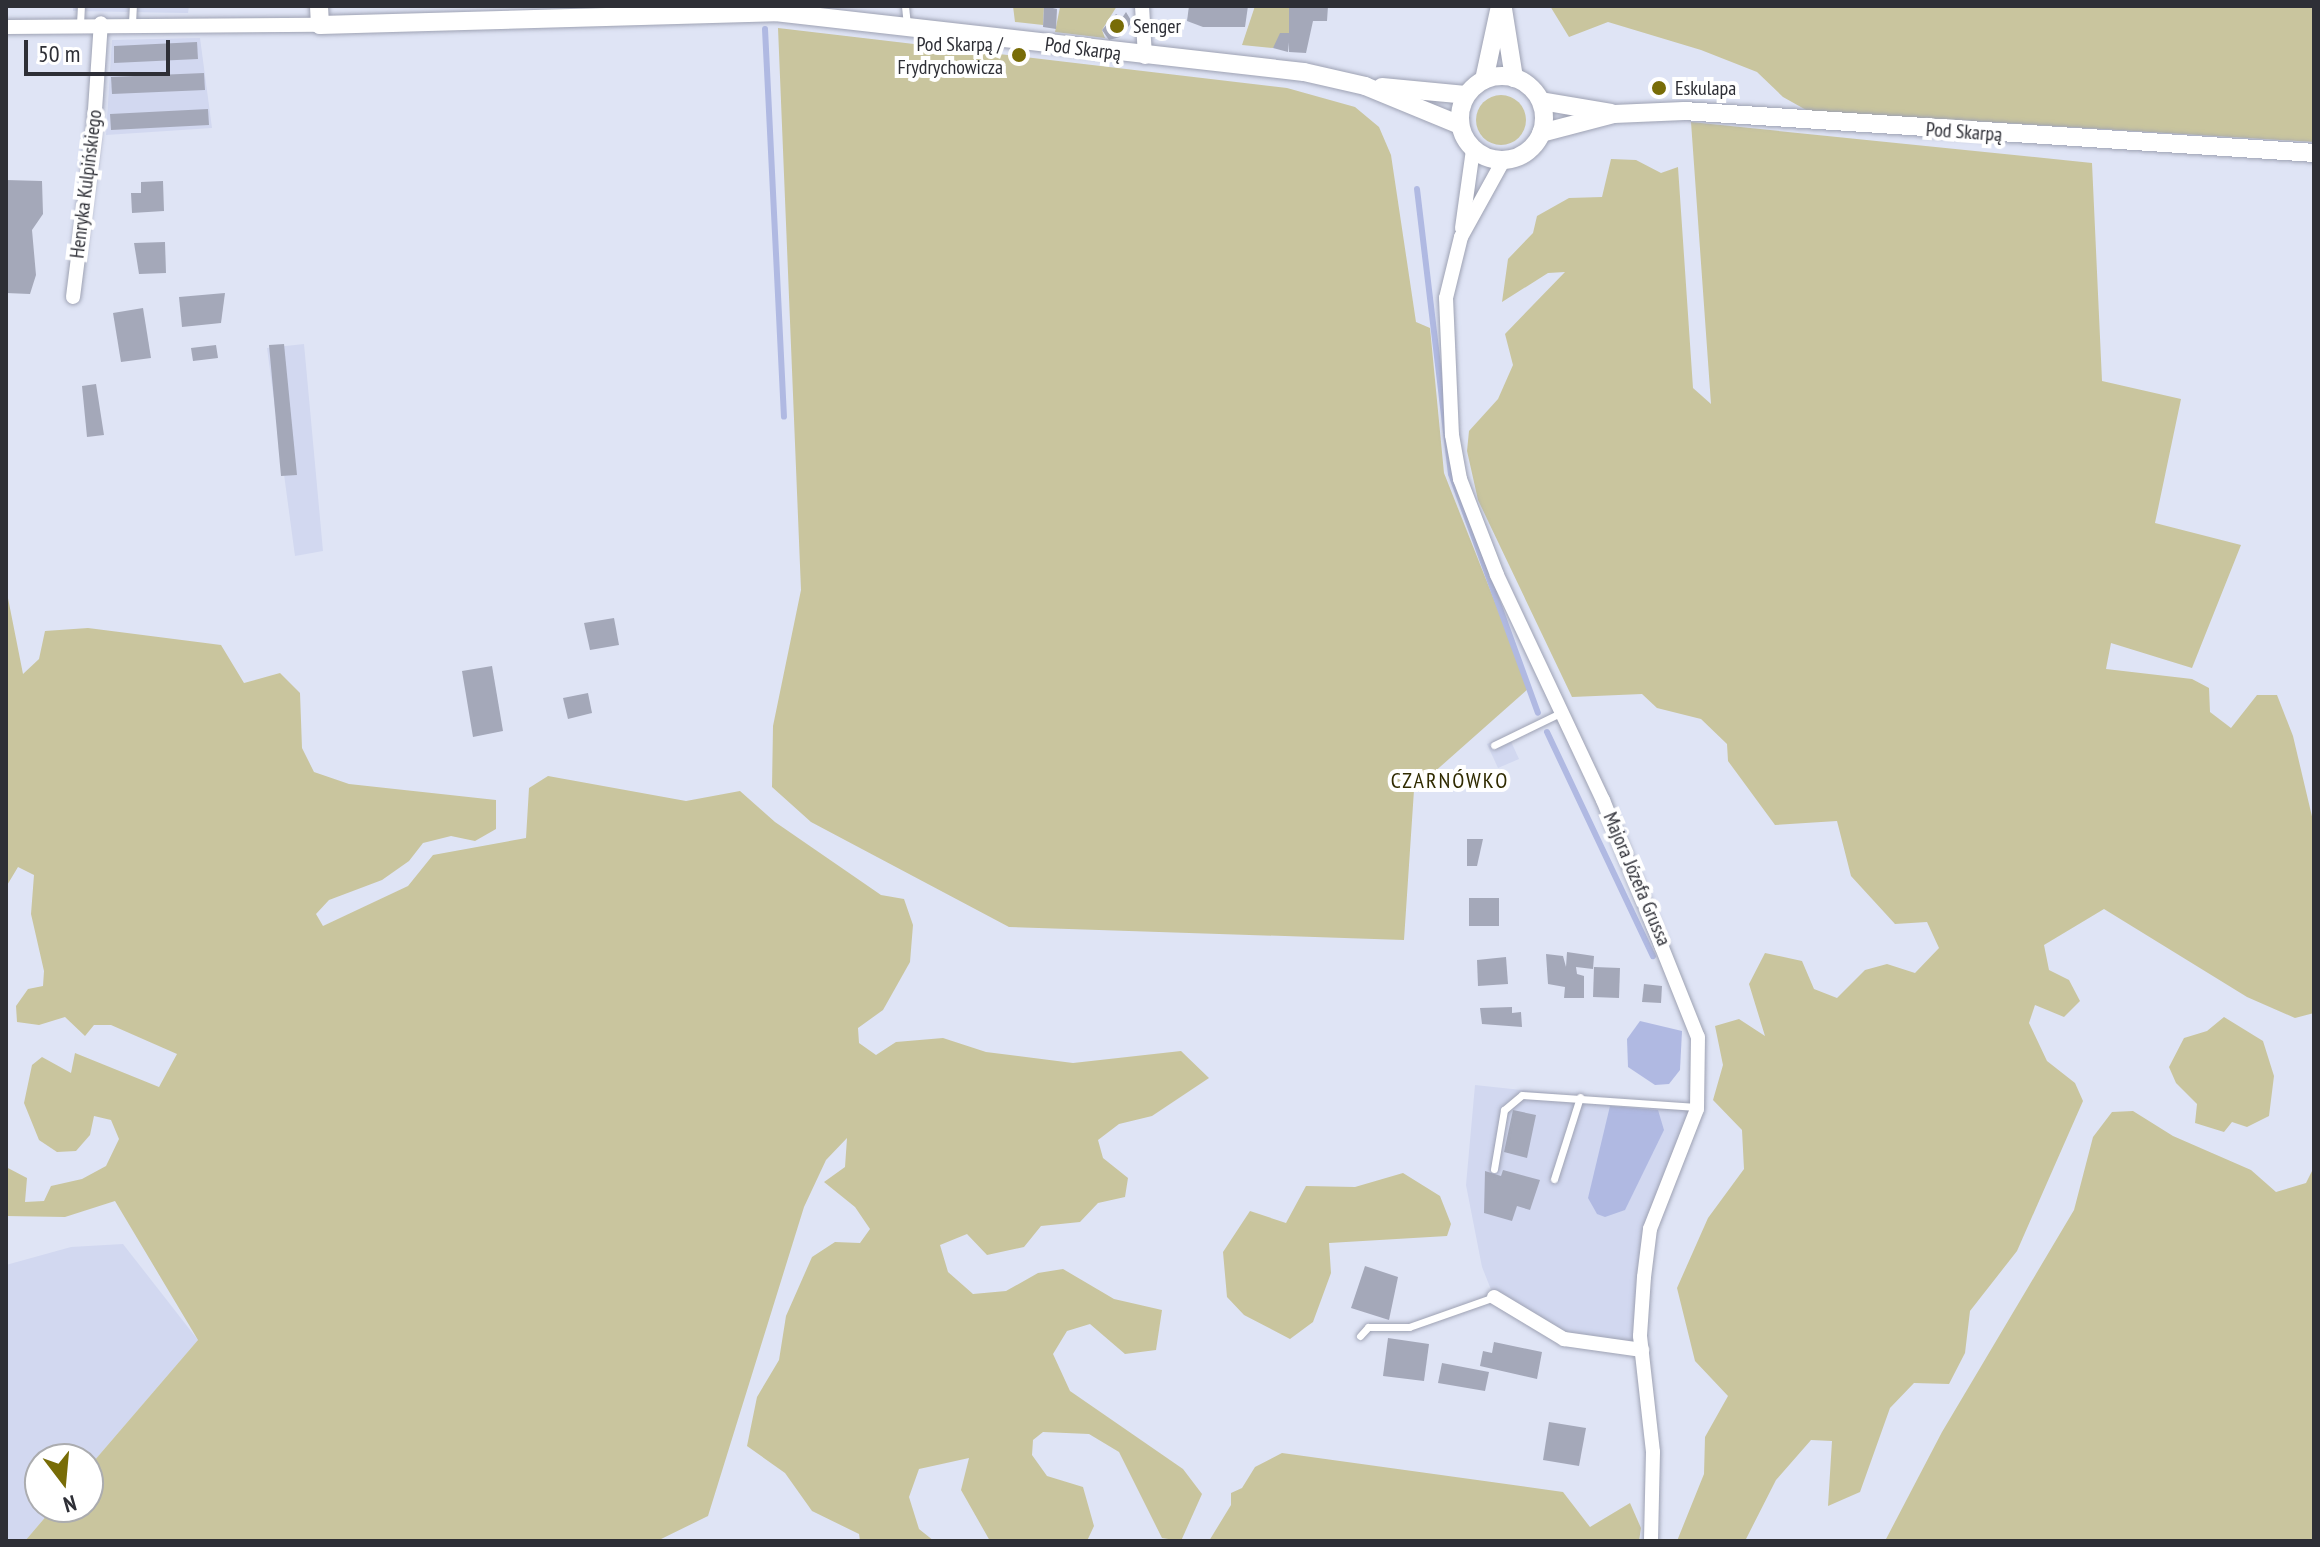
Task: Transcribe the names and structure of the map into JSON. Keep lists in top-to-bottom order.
{
  "streets": {
    "street": ["Pod Skarpą", "Henryka Kulpińskiego", "Majora Józefa Grussa"]
  },
  "crossings": [
    ["Pod Skarpą", "Majora Józefa Grussa"]
  ],
  "districts": ["CZARNÓWKO"],
  "places": ["Senger", "Pod Skarpą / Frydrychowicza", "Eskulapa"],
  "scale_bar": "50 m",
  "north": "bottom"
}
